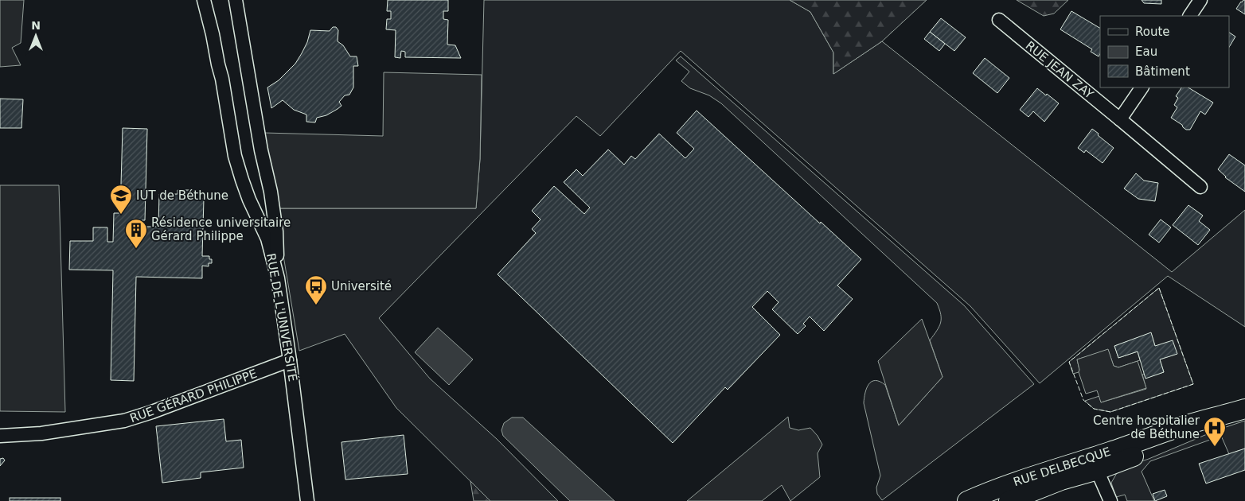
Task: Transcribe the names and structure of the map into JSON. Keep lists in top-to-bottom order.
{
  "streets": {
    "street": [
      "RUE JEAN ZAY",
      "RUE DE L'UNIVERSITÉ",
      "RUE GÉRARD PHILIPPE",
      "RUE DELBECQUE"
    ]
  },
  "crossings": [
    ["RUE DE L'UNIVERSITÉ", "RUE GÉRARD PHILIPPE"]
  ],
  "places": {
    "school or university": ["IUT de Béthune"],
    "building": ["Résidence universitaire Gérard Philippe"],
    "bus stop": ["Université"],
    "hospital": ["Centre hospitalier de Béthune"]
  },
  "legend": ["Route", "Eau", "Bâtiment"],
  "north": "top"
}
